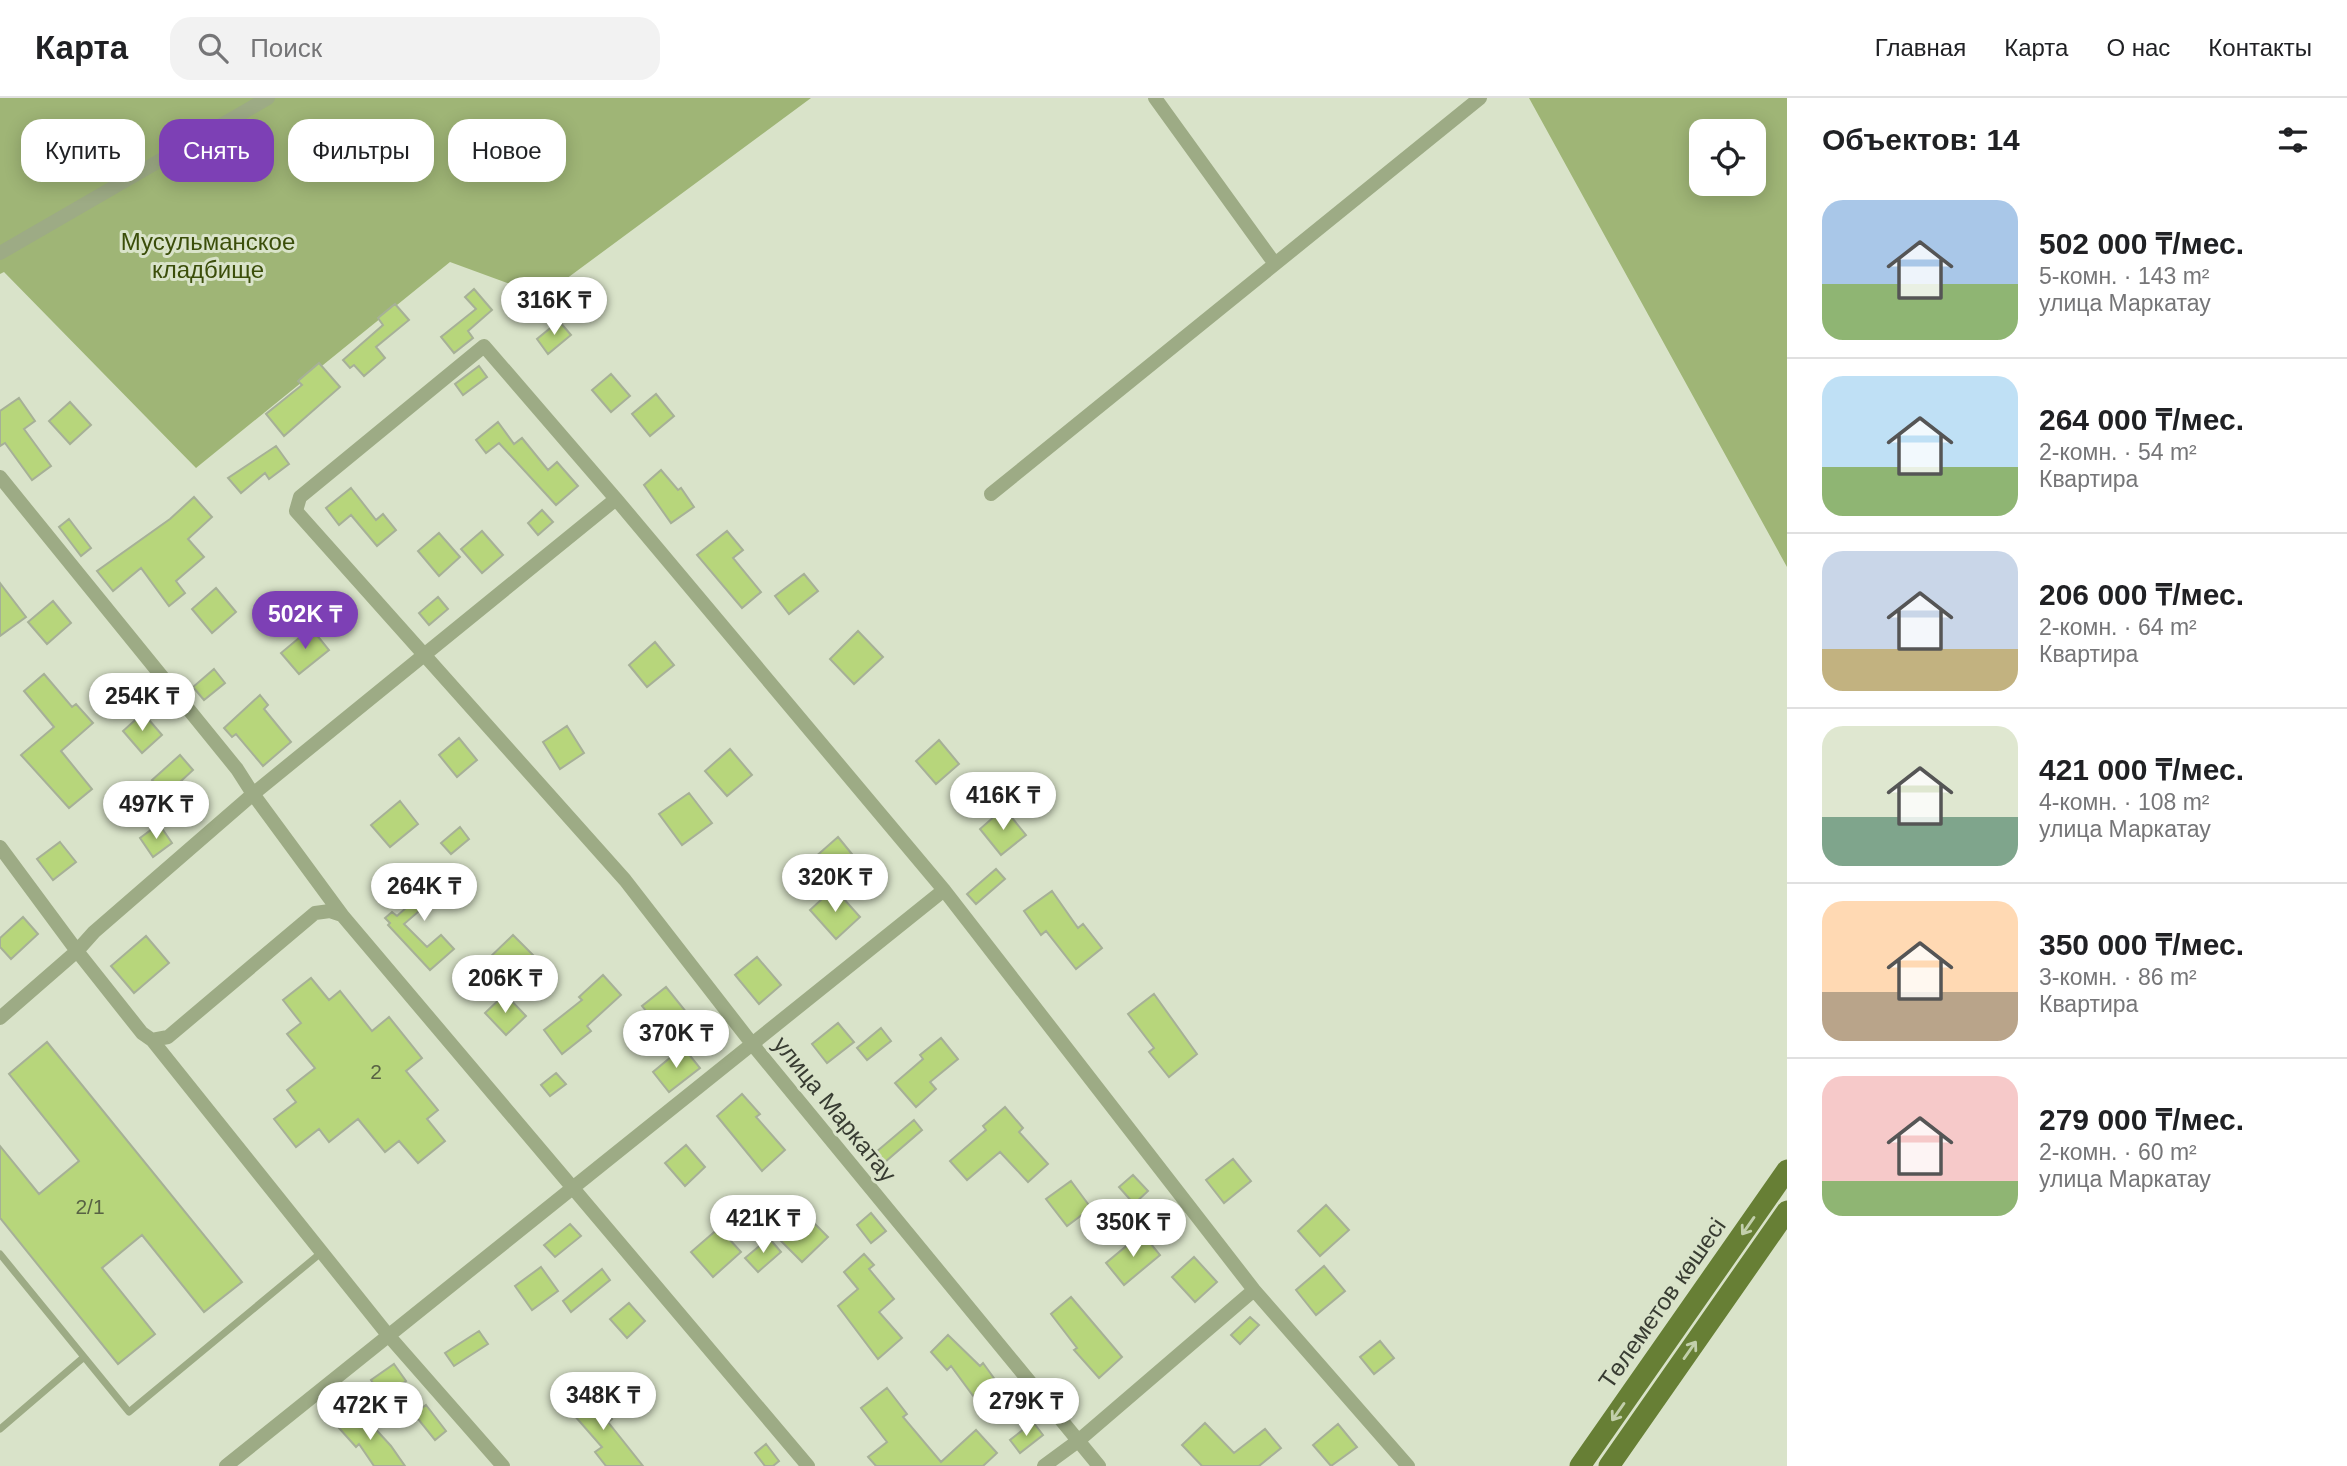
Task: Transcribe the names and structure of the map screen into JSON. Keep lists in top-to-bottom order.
{
  "streets": {
    "main road": ["Төлеметов көшесі"],
    "street": ["улица Маркатау"]
  },
  "parks": ["Мусульманское кладбище"],
  "house_numbers": ["2", "2/1"],
  "page": {
    "header": "Карта",
    "search": "Поиск",
    "nav": [
      "Главная",
      "Карта",
      "О нас",
      "Контакты"
    ],
    "heading": "Объектов: 14",
    "chip": [
      "Купить",
      "Снять",
      "Фильтры",
      "Новое"
    ],
    "list": [
      {
        "name": "502 000 ₸/мес.",
        "note": "5-комн. · 143 m² · улица Маркатау"
      },
      {
        "name": "264 000 ₸/мес.",
        "note": "2-комн. · 54 m² · Квартира"
      },
      {
        "name": "206 000 ₸/мес.",
        "note": "2-комн. · 64 m² · Квартира"
      },
      {
        "name": "421 000 ₸/мес.",
        "note": "4-комн. · 108 m² · улица Маркатау"
      },
      {
        "name": "350 000 ₸/мес.",
        "note": "3-комн. · 86 m² · Квартира"
      },
      {
        "name": "279 000 ₸/мес.",
        "note": "2-комн. · 60 m² · улица Маркатау"
      }
    ],
    "price": [
      "316K ₸",
      "502K ₸",
      "254K ₸",
      "416K ₸",
      "497K ₸",
      "320K ₸",
      "264K ₸",
      "206K ₸",
      "370K ₸",
      "421K ₸",
      "350K ₸",
      "348K ₸",
      "279K ₸",
      "472K ₸"
    ]
  }
}
